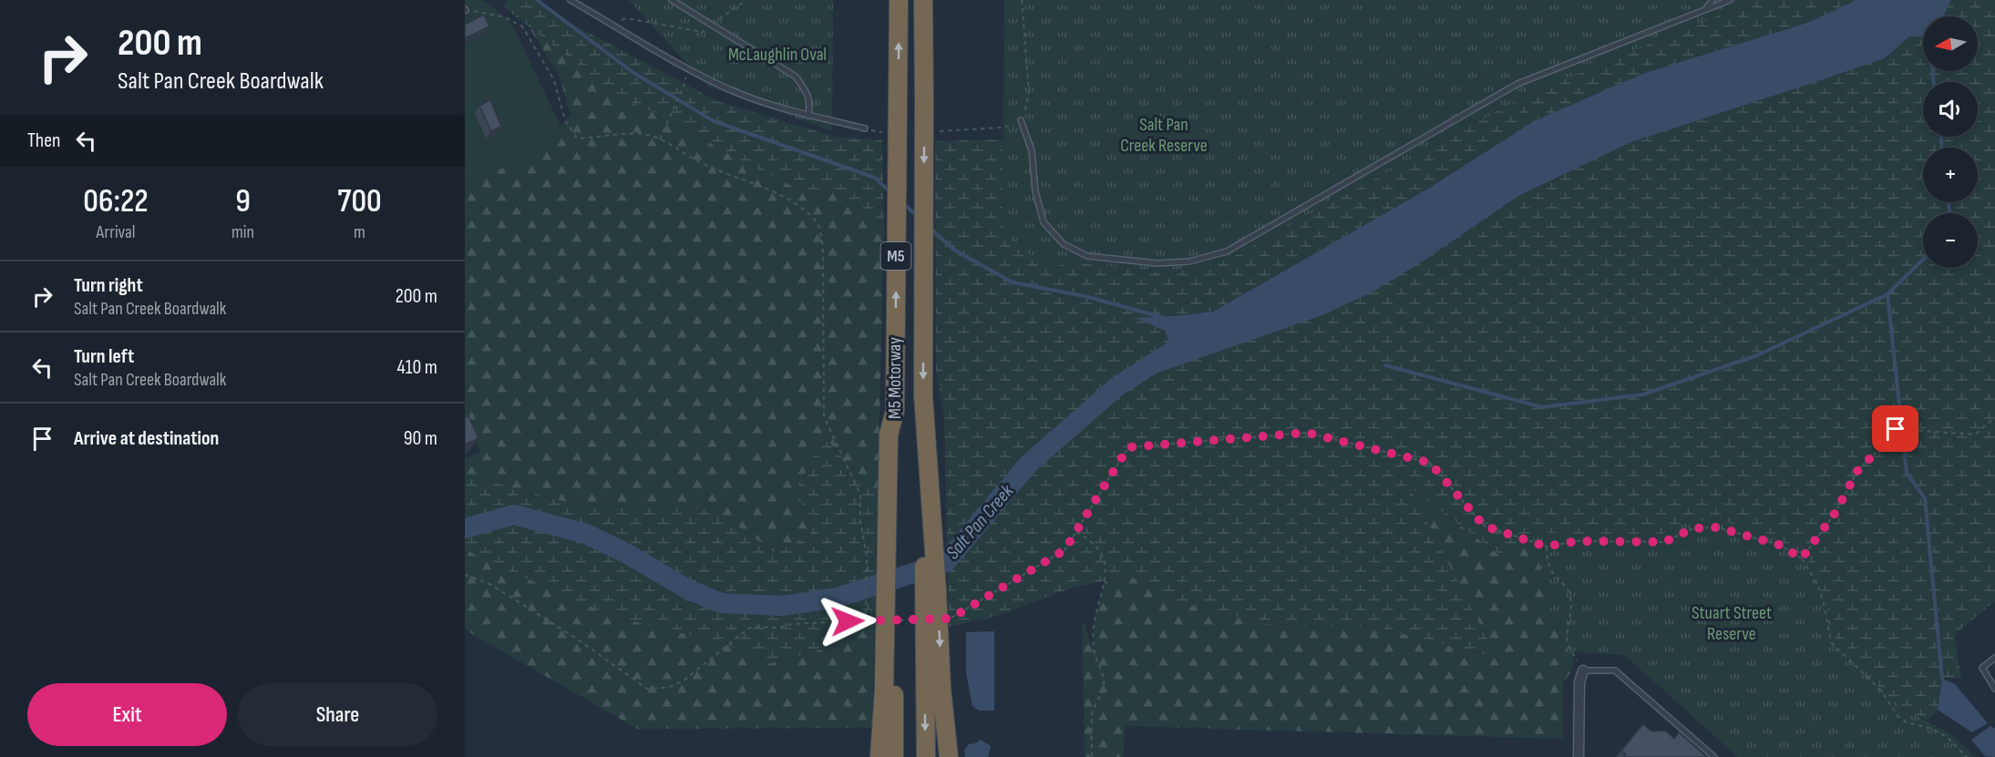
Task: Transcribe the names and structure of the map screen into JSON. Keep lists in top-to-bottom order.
{
  "streets": {
    "highway": ["M5", "M5 Motorway"]
  },
  "crossings": [
    ["M5", "M5 Motorway"]
  ],
  "water": ["Salt Pan Creek"],
  "parks": ["McLaughlin Oval", "Salt Pan Creek Reserve", "Stuart Street Reserve"],
  "north": "left",
  "page": {
    "turn": ["200 m", "Salt Pan Creek Boardwalk"],
    "map_buttons": ["+", "−"],
    "then": "Then",
    "eta": [
      "06:22",
      "Arrival",
      "9",
      "min",
      "700",
      "m"
    ],
    "list": [
      {
        "name": "Turn right",
        "note": "Salt Pan Creek Boardwalk",
        "value": "200 m"
      },
      {
        "name": "Turn left",
        "note": "Salt Pan Creek Boardwalk",
        "value": "410 m"
      },
      {
        "name": "Arrive at destination",
        "value": "90 m"
      }
    ],
    "buttons": ["Exit", "Share"]
  }
}
